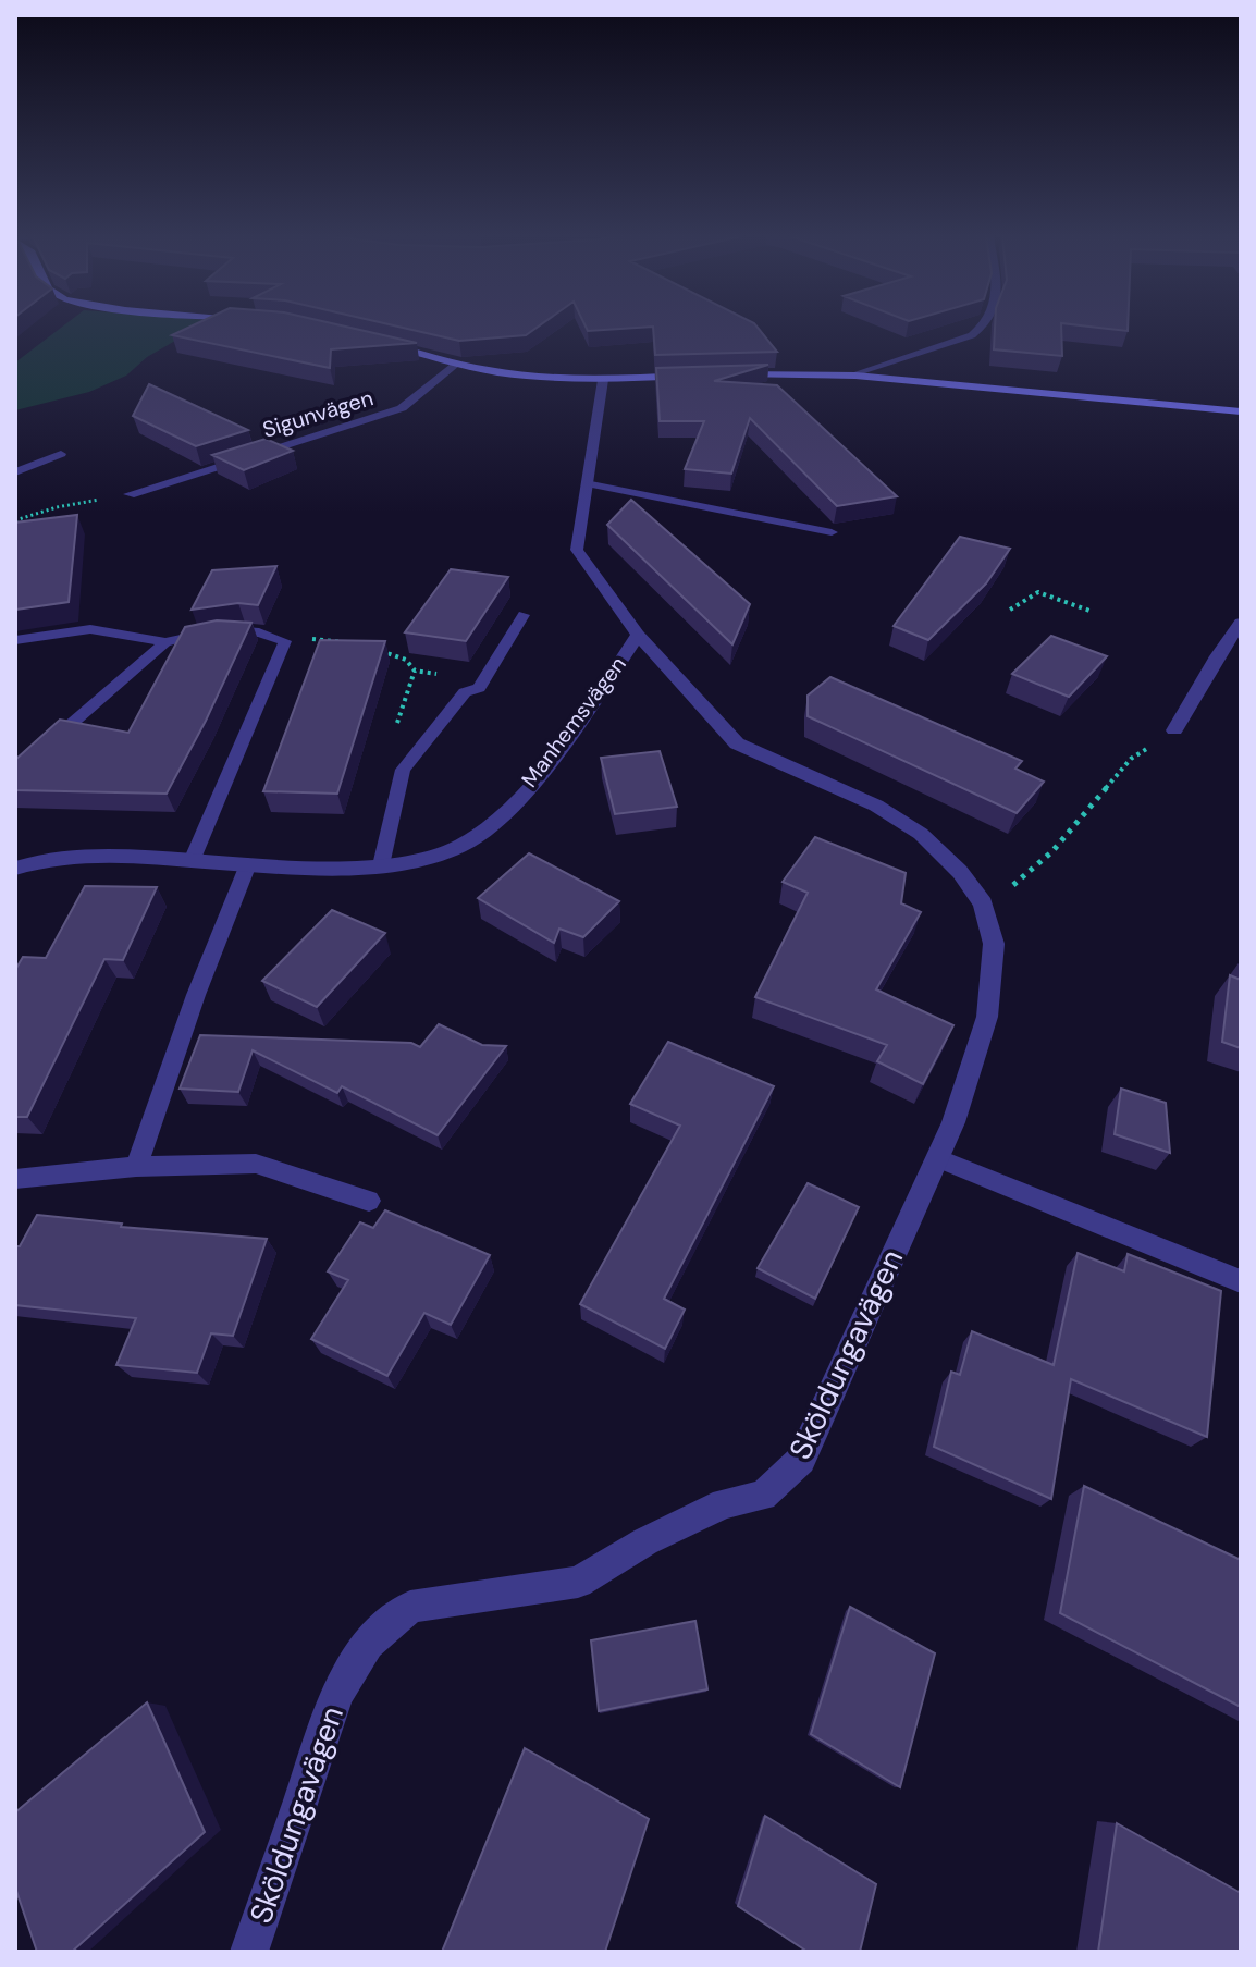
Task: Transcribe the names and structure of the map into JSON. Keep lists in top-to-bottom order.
{
  "streets": {
    "street": ["Sigunvägen", "Manhemsvägen", "Sköldungavägen"]
  },
  "crossings": [
    ["Manhemsvägen", "Sköldungavägen"]
  ]
}
